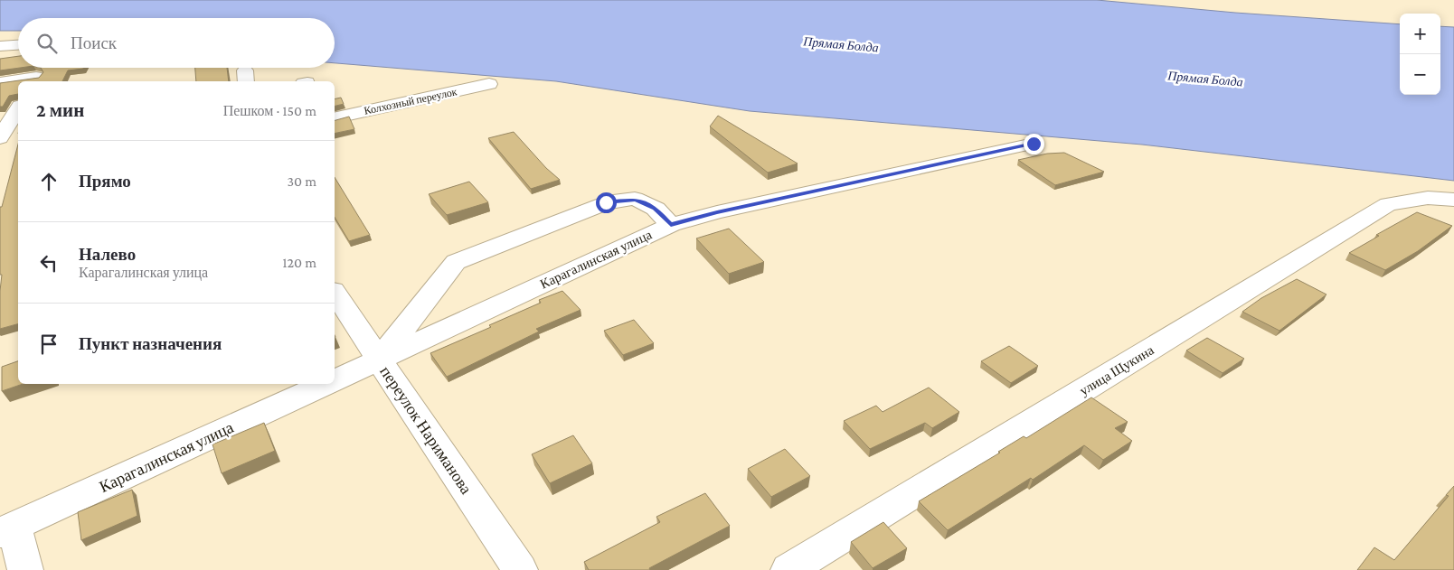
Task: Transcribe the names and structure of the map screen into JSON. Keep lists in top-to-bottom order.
{
  "streets": {
    "street": [
      "Колхозный переулок",
      "Карагалинская улица",
      "улица Щукина",
      "переулок Нариманова"
    ]
  },
  "crossings": [
    ["Карагалинская улица", "переулок Нариманова"]
  ],
  "water": ["Прямая Болда"],
  "page": {
    "map_buttons": ["+", "−"],
    "search": "Поиск",
    "heading": ["2 мин", "Пешком · 150 m"],
    "list": [
      ["Прямо", "30 m"],
      ["Налево", "Карагалинская улица", "120 m"],
      "Пункт назначения"
    ]
  }
}
